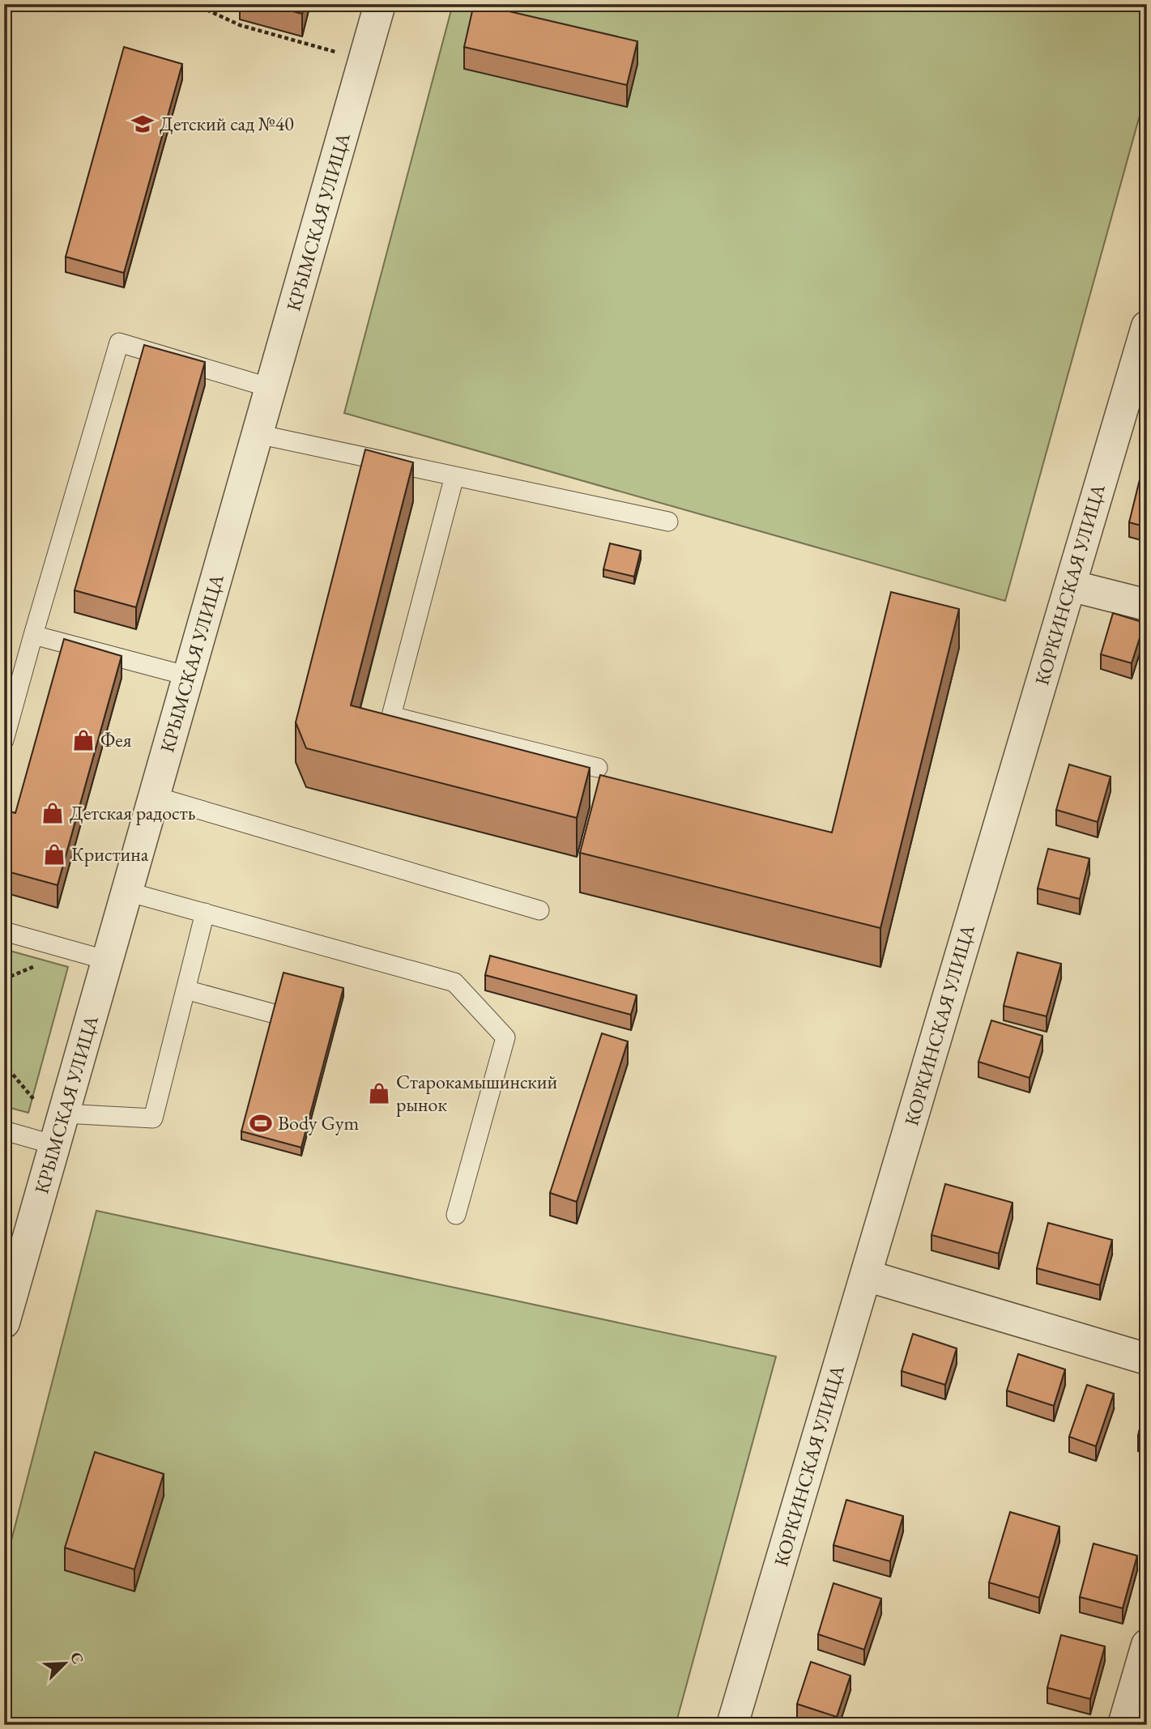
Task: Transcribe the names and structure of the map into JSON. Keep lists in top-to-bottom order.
{
  "streets": {
    "street": ["КРЫМСКАЯ УЛИЦА", "КОРКИНСКАЯ УЛИЦА"]
  },
  "places": {
    "school or university": ["Детский сад №40"],
    "shop": [
      "Фея",
      "Детская радость",
      "Кристина",
      "Старокамышинский рынок"
    ],
    "sports": ["Body Gym"]
  },
  "north": "top right"
}
